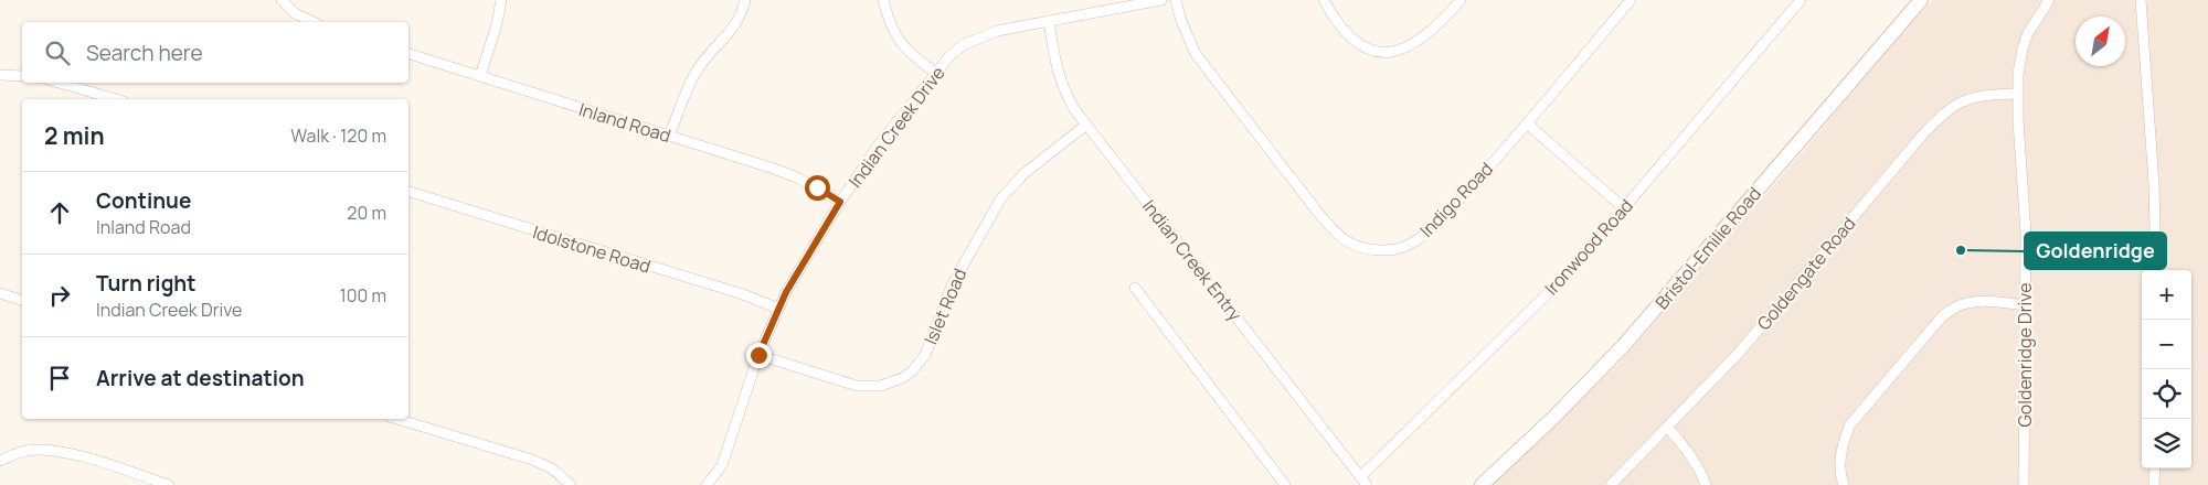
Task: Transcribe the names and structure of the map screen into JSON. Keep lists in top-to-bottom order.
{
  "streets": {
    "street": [
      "Inland Road",
      "Indian Creek Drive",
      "Indigo Road",
      "Ironwood Road",
      "Bristol-Emilie Road",
      "Idolstone Road",
      "Indian Creek Entry",
      "Goldengate Road",
      "Islet Road",
      "Goldenridge Drive"
    ]
  },
  "crossings": [
    ["Inland Road", "Indian Creek Drive"],
    ["Indian Creek Drive", "Idolstone Road"],
    ["Indian Creek Drive", "Indian Creek Entry"],
    ["Indian Creek Drive", "Islet Road"],
    ["Ironwood Road", "Indian Creek Entry"],
    ["Indian Creek Entry", "Islet Road"],
    ["Goldengate Road", "Goldenridge Drive"]
  ],
  "places": ["Goldenridge"],
  "north": "top right",
  "page": {
    "search": "Search here",
    "heading": ["2 min", "Walk · 120 m"],
    "list": [
      ["Continue", "Inland Road", "20 m"],
      ["Turn right", "Indian Creek Drive", "100 m"],
      "Arrive at destination"
    ],
    "map_buttons": ["+", "−"]
  }
}
